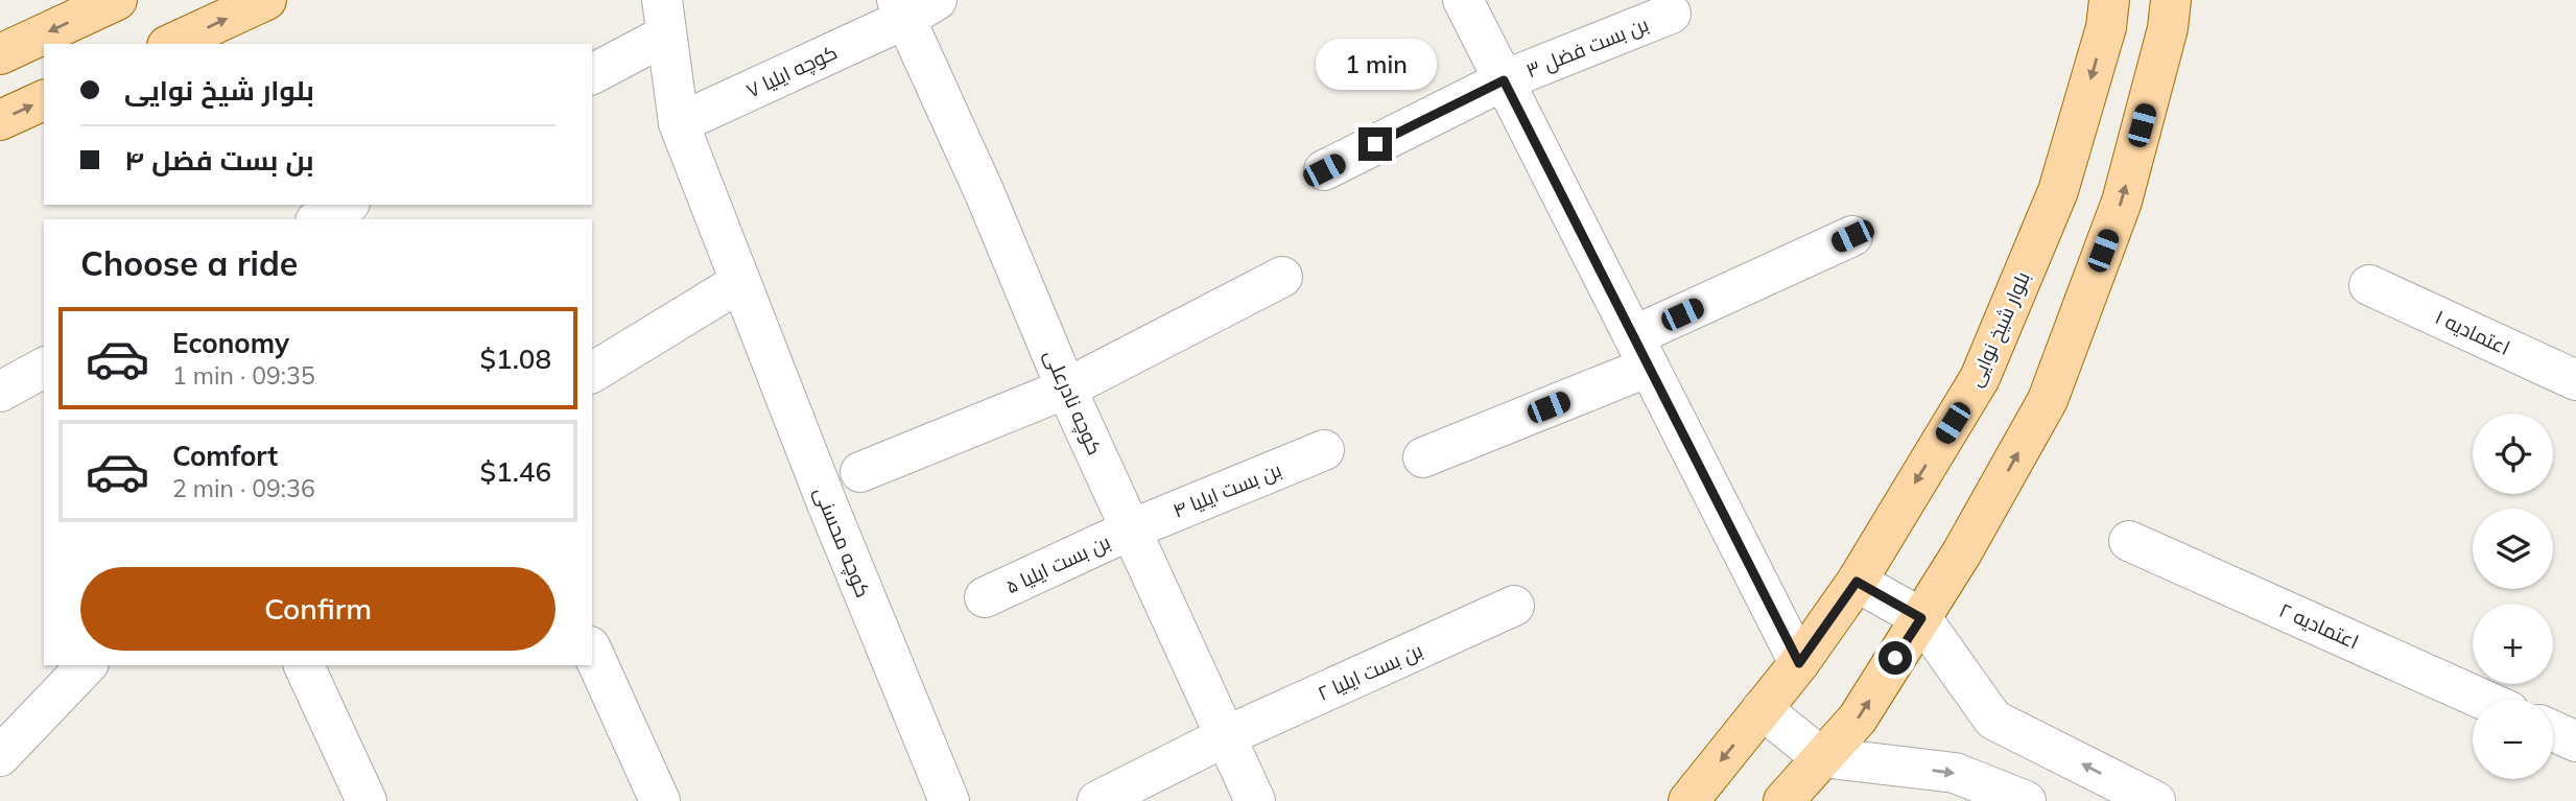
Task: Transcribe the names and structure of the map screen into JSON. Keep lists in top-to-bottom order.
{
  "streets": {
    "main road": ["بلوار شیخ نوایی"],
    "street": [
      "۳ بن بست فضل",
      "۷ کوچه ایلیا",
      "اعتمادیه ۱",
      "کوچه نادرعلی",
      "۴ بن بست ایلیا",
      "کوچه محسنی",
      "۵ بن بست ایلیا",
      "اعتمادیه ۲",
      "بن بست ایلیا ۲"
    ]
  },
  "crossings": [
    ["۷ کوچه ایلیا", "کوچه نادرعلی"],
    ["۷ کوچه ایلیا", "کوچه محسنی"],
    ["کوچه نادرعلی", "۴ بن بست ایلیا"],
    ["کوچه نادرعلی", "۵ بن بست ایلیا"],
    ["کوچه نادرعلی", "بن بست ایلیا ۲"],
    ["۴ بن بست ایلیا", "۵ بن بست ایلیا"]
  ],
  "page": {
    "bubble": "1 min",
    "banner": ["بلوار شیخ نوایی", "۴ بن بست فضل"],
    "heading": "Choose a ride",
    "list": [
      {
        "name": "Economy",
        "note": "1 min · 09:35",
        "value": "$1.08"
      },
      {
        "name": "Comfort",
        "note": "2 min · 09:36",
        "value": "$1.46"
      }
    ],
    "map_buttons": ["+", "−"],
    "buttons": "Confirm"
  }
}
